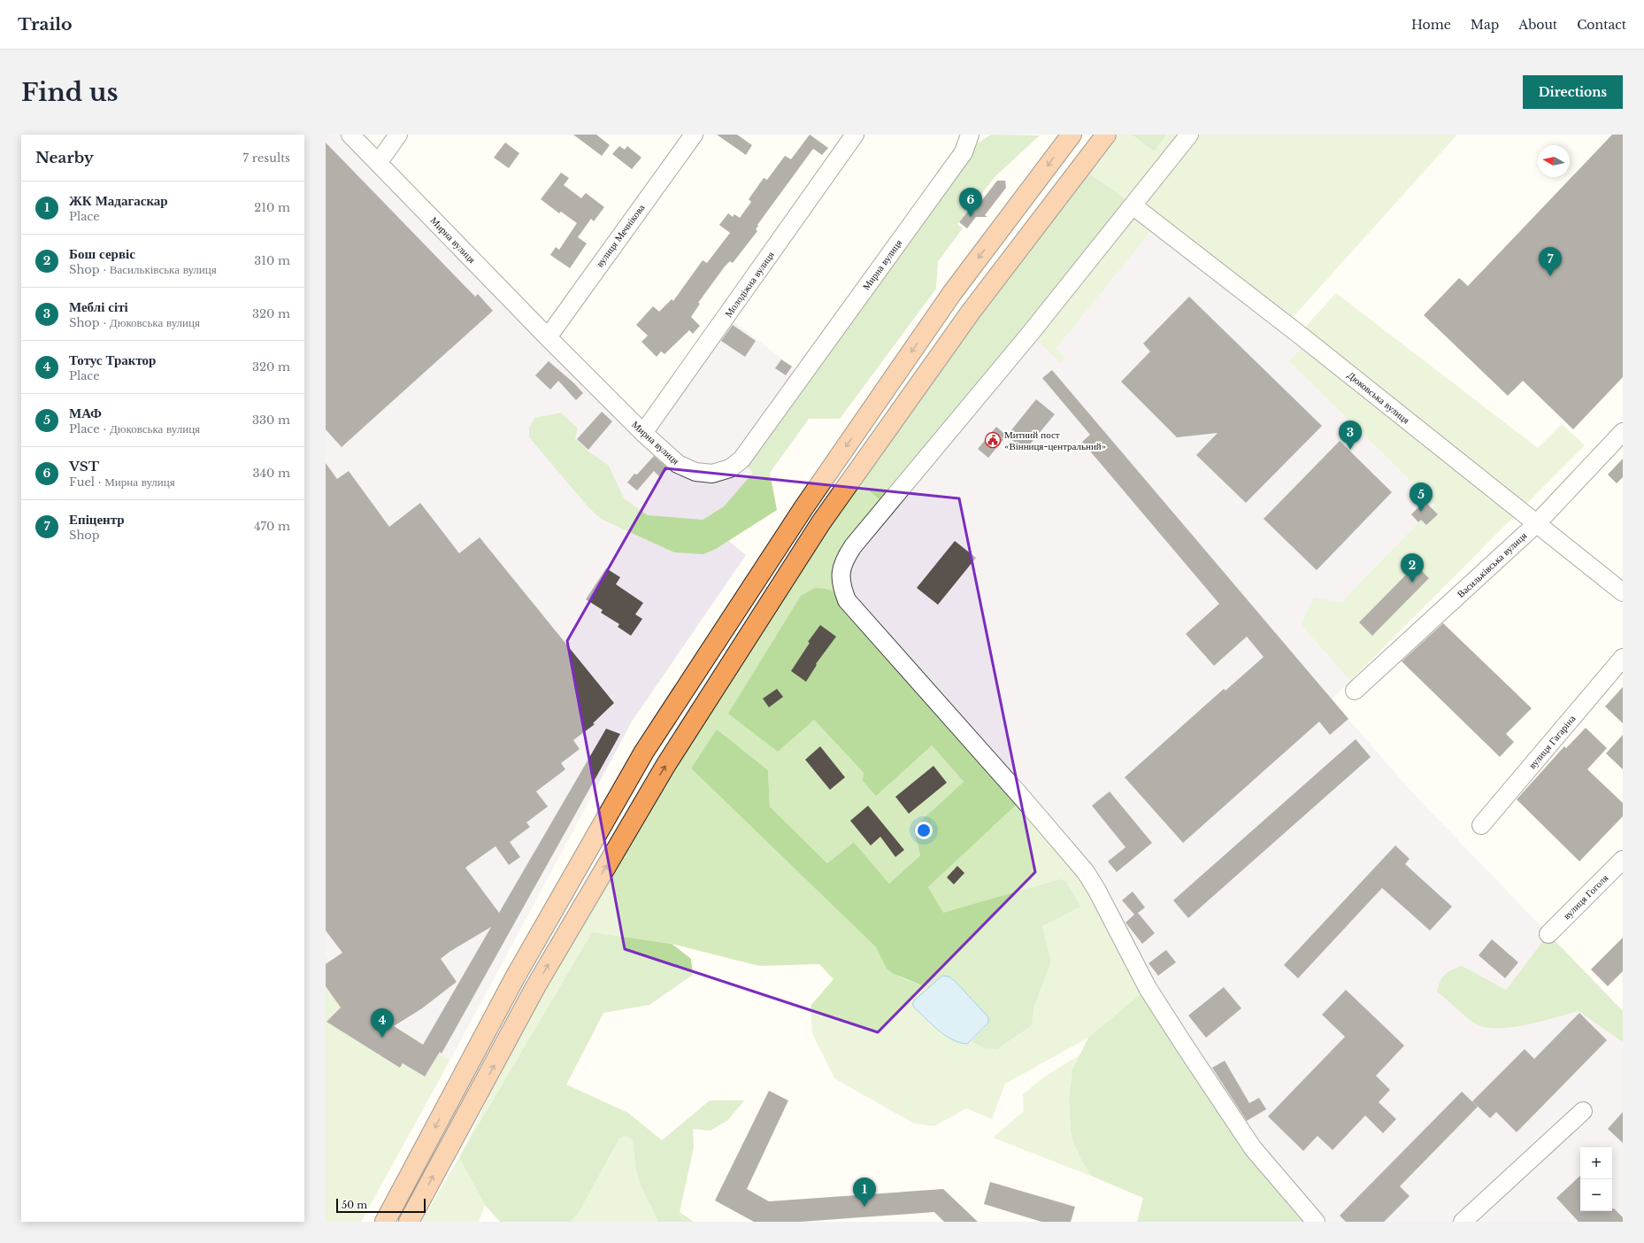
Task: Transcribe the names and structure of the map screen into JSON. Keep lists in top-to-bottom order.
{
  "streets": {
    "street": [
      "вулиця Мечнікова",
      "Мирна вулиця",
      "Молодіжна вулиця",
      "Дюковська вулиця",
      "Васильківська вулиця",
      "вулиця Гагаріна",
      "вулиця Гоголя"
    ]
  },
  "crossings": [
    ["вулиця Мечнікова", "Мирна вулиця"],
    ["Мирна вулиця", "Молодіжна вулиця"],
    ["Дюковська вулиця", "Васильківська вулиця"]
  ],
  "places": {
    "public building": ["Митний пост «Вінниця-центральний»"]
  },
  "scale_bar": "50 m",
  "north": "left",
  "page": {
    "header": "Trailo",
    "nav": [
      "Home",
      "Map",
      "About",
      "Contact"
    ],
    "buttons": "Directions",
    "title": "Find us",
    "heading": ["Nearby", "7 results"],
    "list": [
      {
        "mark": "1",
        "name": "ЖК Мадагаскар",
        "note": "Place",
        "value": "210 m"
      },
      {
        "mark": "2",
        "name": "Бош сервіс",
        "note": "Shop · Васильківська вулиця",
        "value": "310 m"
      },
      {
        "mark": "3",
        "name": "Меблі сіті",
        "note": "Shop · Дюковська вулиця",
        "value": "320 m"
      },
      {
        "mark": "4",
        "name": "Тотус Трактор",
        "note": "Place",
        "value": "320 m"
      },
      {
        "mark": "5",
        "name": "МАФ",
        "note": "Place · Дюковська вулиця",
        "value": "330 m"
      },
      {
        "mark": "6",
        "name": "VST",
        "note": "Fuel · Мирна вулиця",
        "value": "340 m"
      },
      {
        "mark": "7",
        "name": "Епіцентр",
        "note": "Shop",
        "value": "470 m"
      }
    ],
    "pins": [
      "6",
      "7",
      "3",
      "5",
      "2",
      "4",
      "1"
    ],
    "map_buttons": ["+", "−"],
    "scale": "50 m"
  }
}
